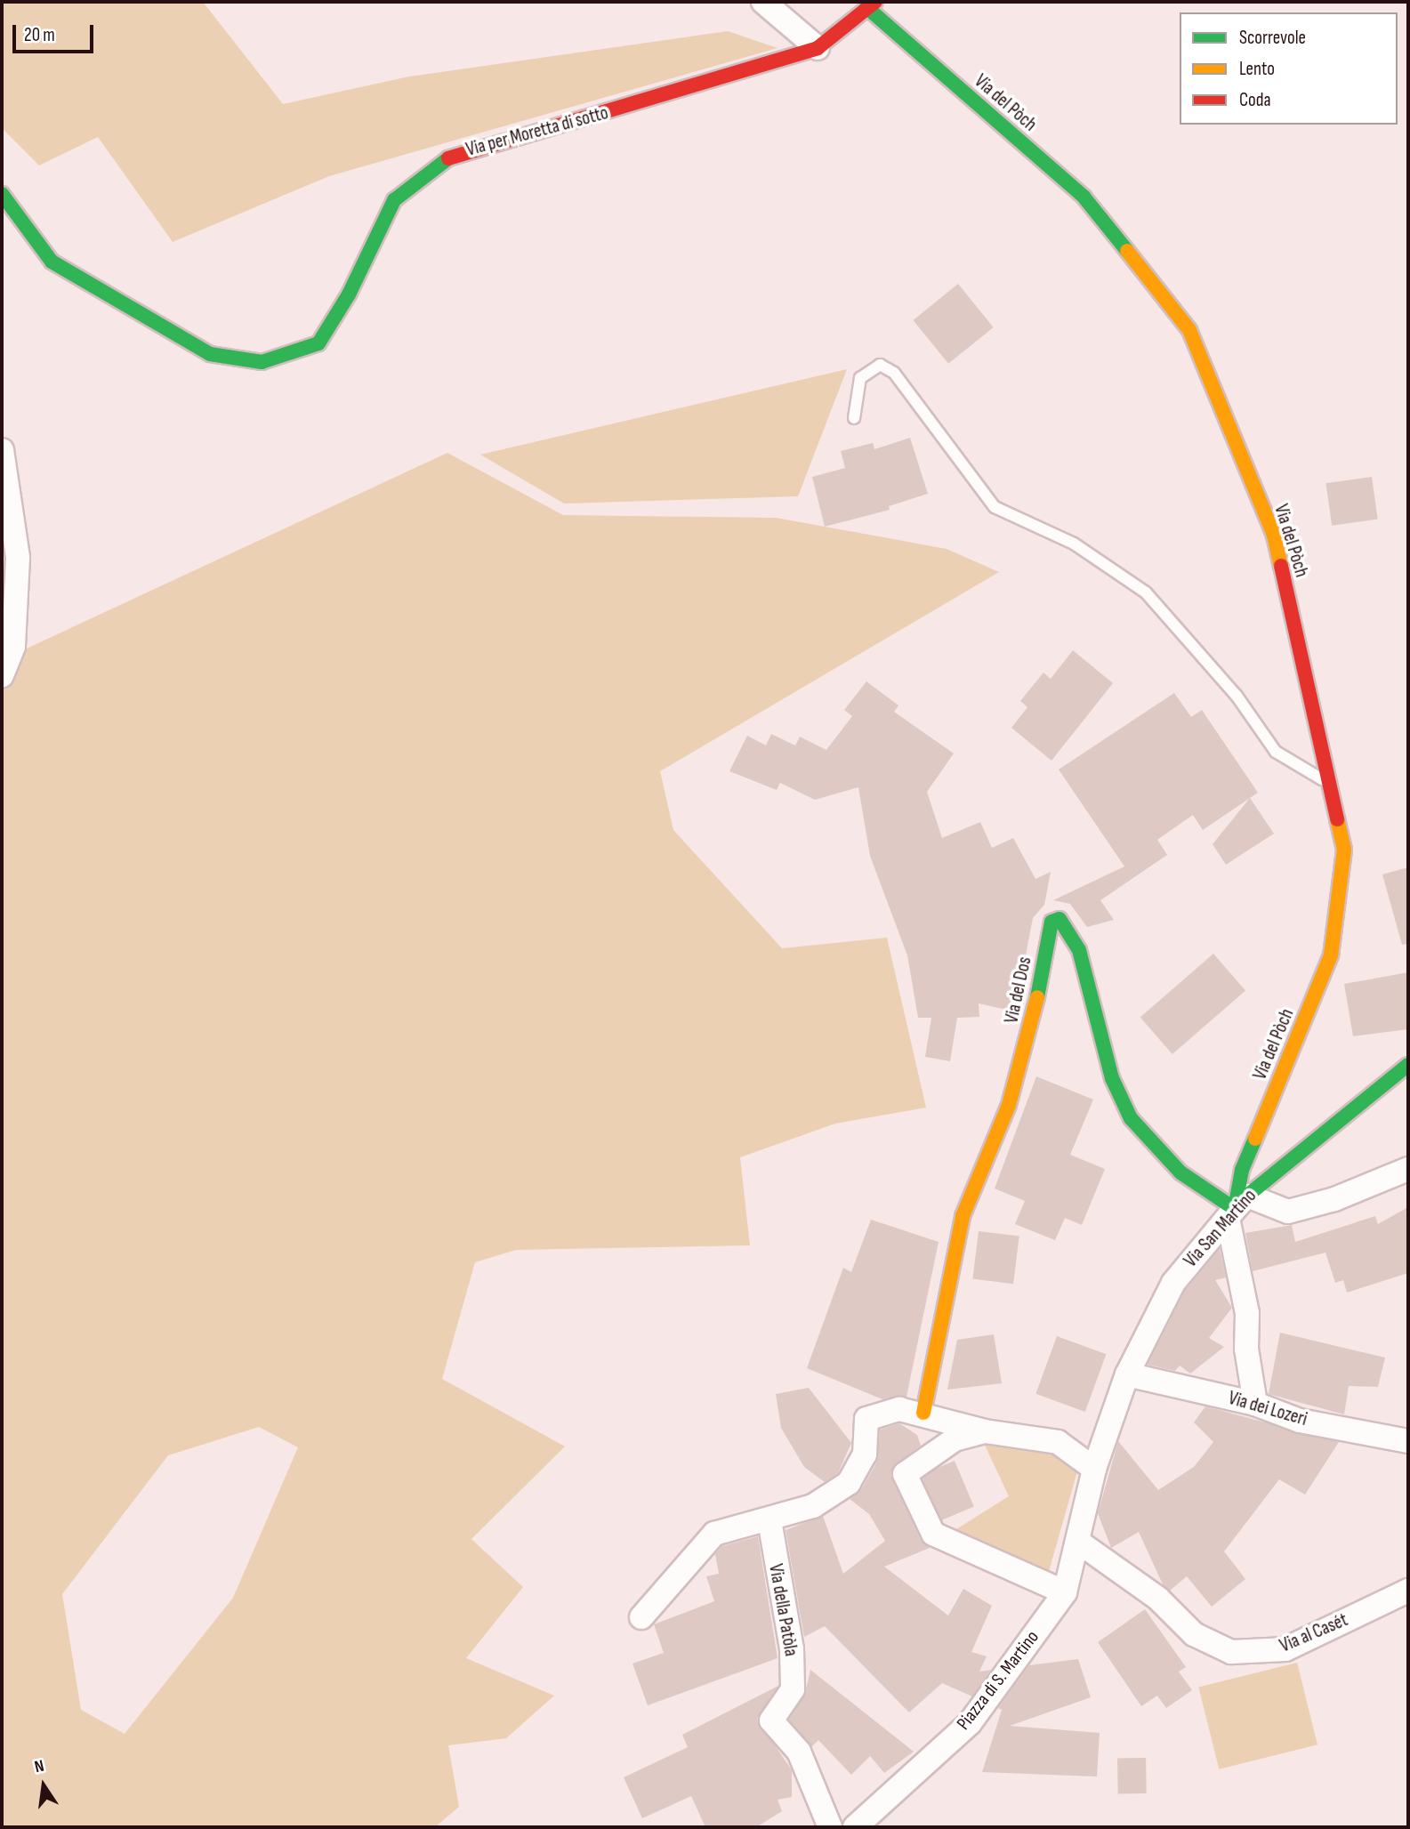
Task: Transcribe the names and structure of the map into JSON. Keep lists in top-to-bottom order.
{
  "streets": {
    "street": [
      "Via del Pòch",
      "Via per Moretta di sotto",
      "Via del Dos",
      "Via San Martino",
      "Via dei Lozeri",
      "Via della Patòla",
      "Via al Casét",
      "Piazza di S. Martino"
    ]
  },
  "crossings": [
    ["Via del Pòch", "Via per Moretta di sotto"],
    ["Via del Pòch", "Via del Dos"],
    ["Via del Pòch", "Via San Martino"],
    ["Via del Dos", "Via San Martino"],
    ["Via San Martino", "Via dei Lozeri"],
    ["Via San Martino", "Piazza di S. Martino"],
    ["Via dei Lozeri", "Piazza di S. Martino"],
    ["Via al Casét", "Piazza di S. Martino"]
  ],
  "legend": ["Scorrevole", "Lento", "Coda"],
  "scale_bar": "20 m",
  "north": "top"
}
